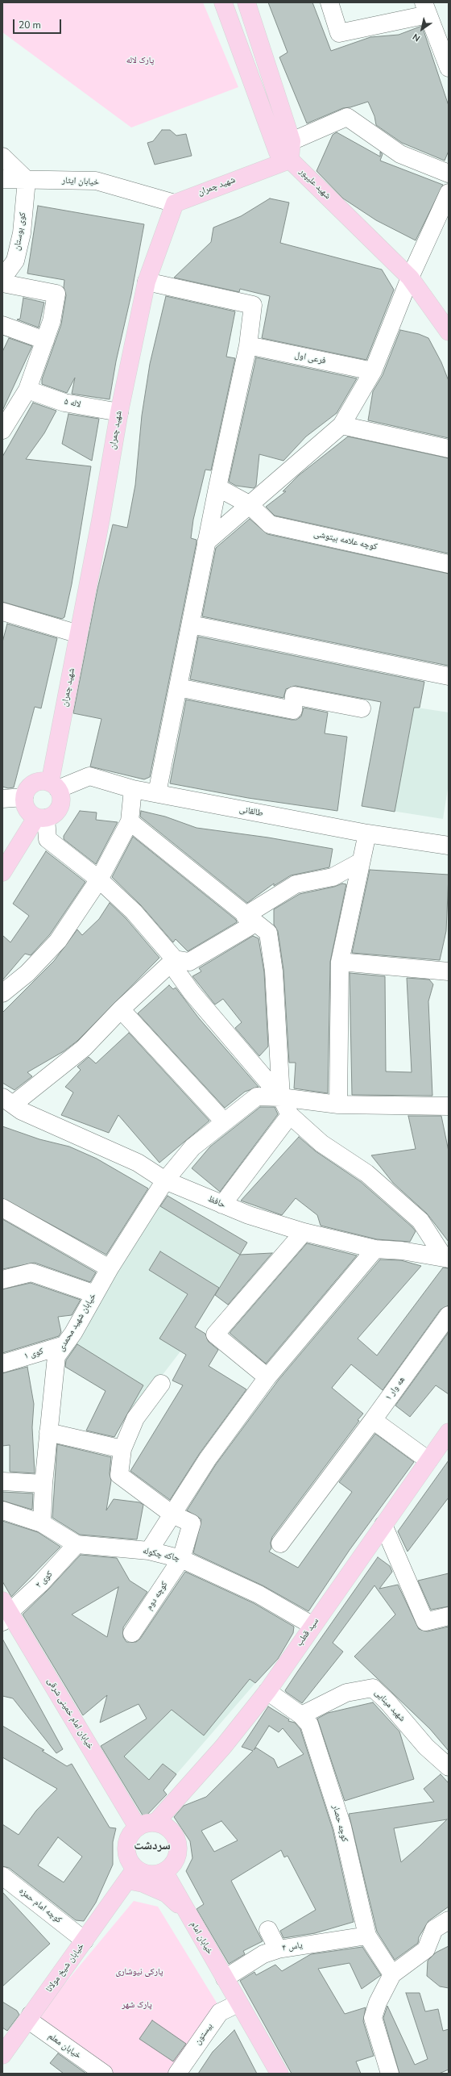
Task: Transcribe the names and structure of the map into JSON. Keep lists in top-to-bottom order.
{
  "streets": {
    "main road": [
      "شهید علیپور",
      "شهید چمران",
      "سید قطب",
      "خیابان امام خمینی شرقی",
      "خیابان امام",
      "خیابان شیخ مولانا"
    ],
    "street": [
      "خیابان ایثار",
      "کوی بوستان",
      "فرعی اول",
      "لاله ۵",
      "کوچه علامه بیتوشی",
      "طالقانی",
      "حافظ",
      "خیابان شهید محمدی",
      "کوی ۱",
      "هه وار ۱",
      "چاکه چکوله",
      "کوی ۲",
      "کوچه دوم",
      "شهید مینایی",
      "کوچه حصار",
      "کوچه امام حمزه",
      "یاس ۴",
      "بیستون",
      "خیابان معلم"
    ]
  },
  "crossings": [
    ["خیابان ایثار", "شهید چمران"],
    ["خیابان ایثار", "کوی بوستان"],
    ["شهید علیپور", "شهید چمران"],
    ["شهید چمران", "لاله ۵"],
    ["شهید چمران", "طالقانی"],
    ["حافظ", "خیابان شهید محمدی"],
    ["خیابان شهید محمدی", "کوی ۱"],
    ["خیابان شهید محمدی", "چاکه چکوله"],
    ["چاکه چکوله", "کوی ۲"],
    ["چاکه چکوله", "کوچه دوم"],
    ["چاکه چکوله", "سید قطب"],
    ["کوی ۲", "خیابان امام خمینی شرقی"],
    ["سید قطب", "خیابان امام خمینی شرقی"],
    ["سید قطب", "خیابان امام"],
    ["سید قطب", "خیابان شیخ مولانا"],
    ["شهید مینایی", "کوچه حصار"],
    ["خیابان امام خمینی شرقی", "خیابان امام"],
    ["خیابان امام خمینی شرقی", "خیابان شیخ مولانا"],
    ["کوچه حصار", "یاس ۴"],
    ["کوچه امام حمزه", "خیابان شیخ مولانا"],
    ["خیابان امام", "یاس ۴"],
    ["خیابان امام", "خیابان شیخ مولانا"],
    ["خیابان امام", "بیستون"],
    ["خیابان شیخ مولانا", "خیابان معلم"]
  ],
  "districts": ["سردشت"],
  "parks": ["پارک لاله", "پارکی نیوشاری", "پارک شهر"],
  "scale_bar": "20 m",
  "north": "bottom left"
}
